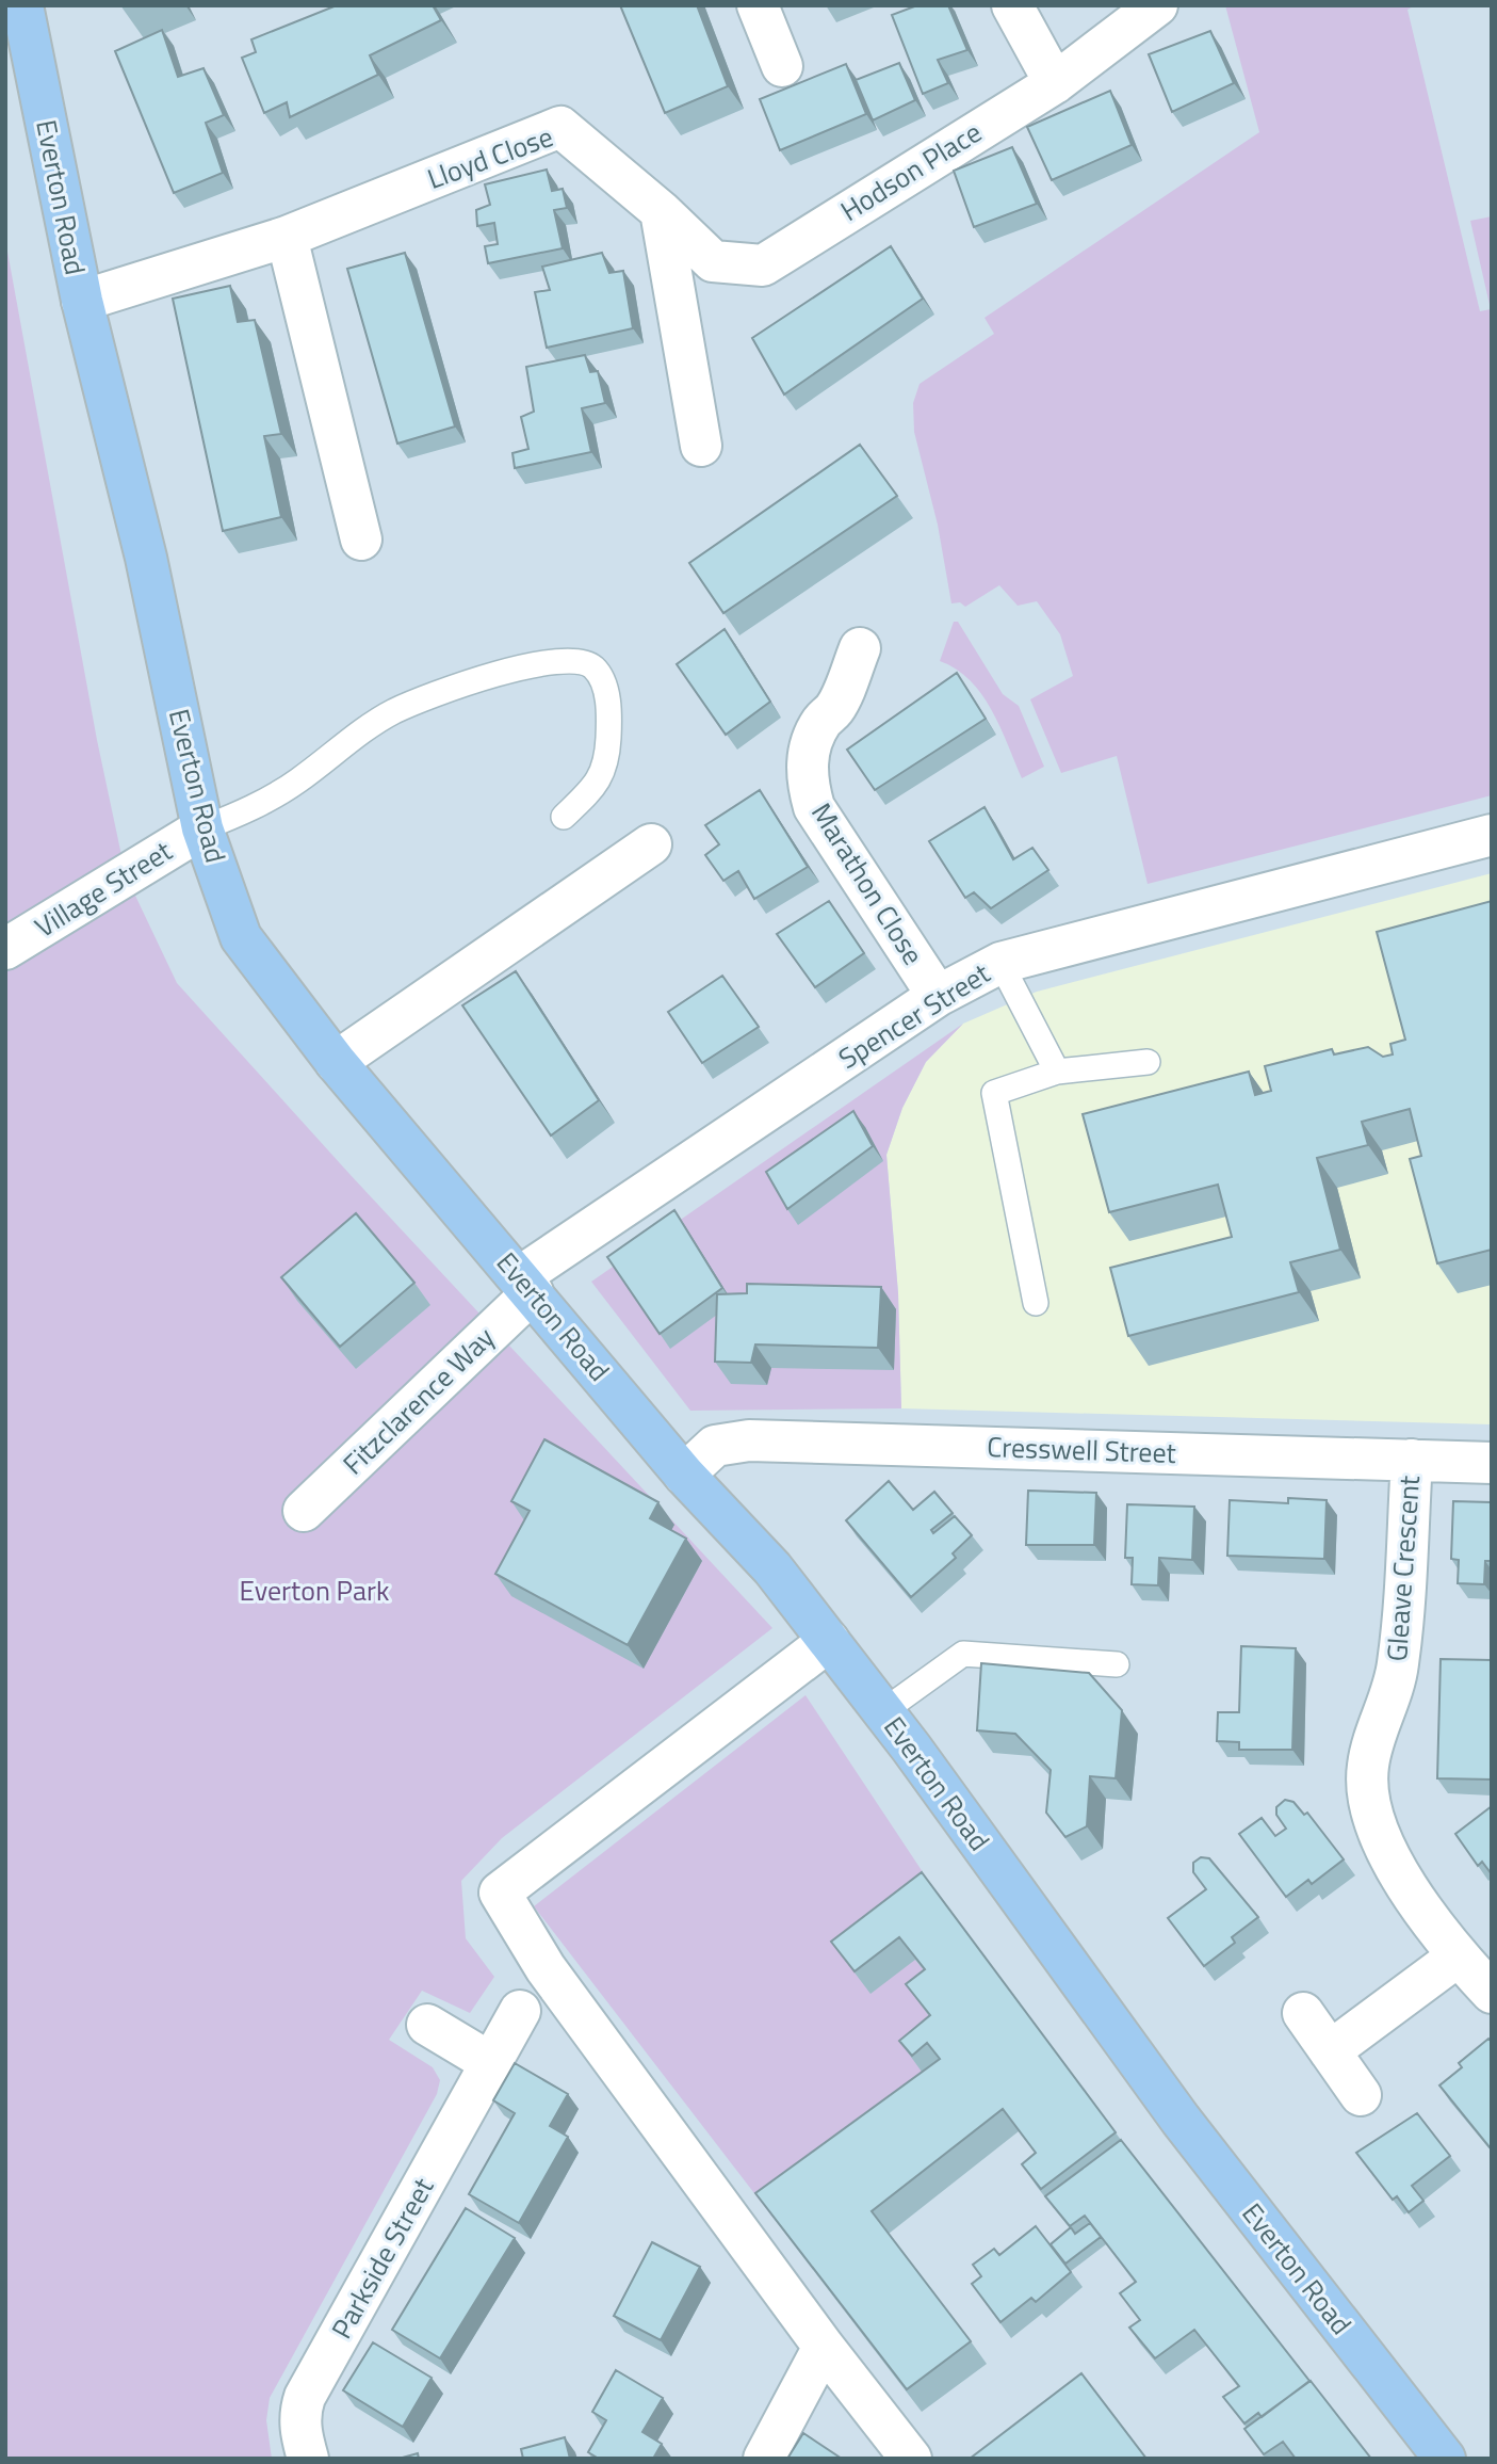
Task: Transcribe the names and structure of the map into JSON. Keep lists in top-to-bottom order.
{
  "streets": {
    "main road": ["Everton Road"],
    "street": [
      "Lloyd Close",
      "Hodson Place",
      "Marathon Close",
      "Village Street",
      "Spencer Street",
      "Fitzclarence Way",
      "Cresswell Street",
      "Gleave Crescent",
      "Parkside Street"
    ]
  },
  "crossings": [
    ["Lloyd Close", "Hodson Place"],
    ["Lloyd Close", "Everton Road"],
    ["Everton Road", "Village Street"],
    ["Everton Road", "Spencer Street"],
    ["Everton Road", "Fitzclarence Way"],
    ["Everton Road", "Cresswell Street"],
    ["Marathon Close", "Spencer Street"],
    ["Spencer Street", "Fitzclarence Way"],
    ["Cresswell Street", "Gleave Crescent"]
  ],
  "parks": ["Everton Park"]
}
